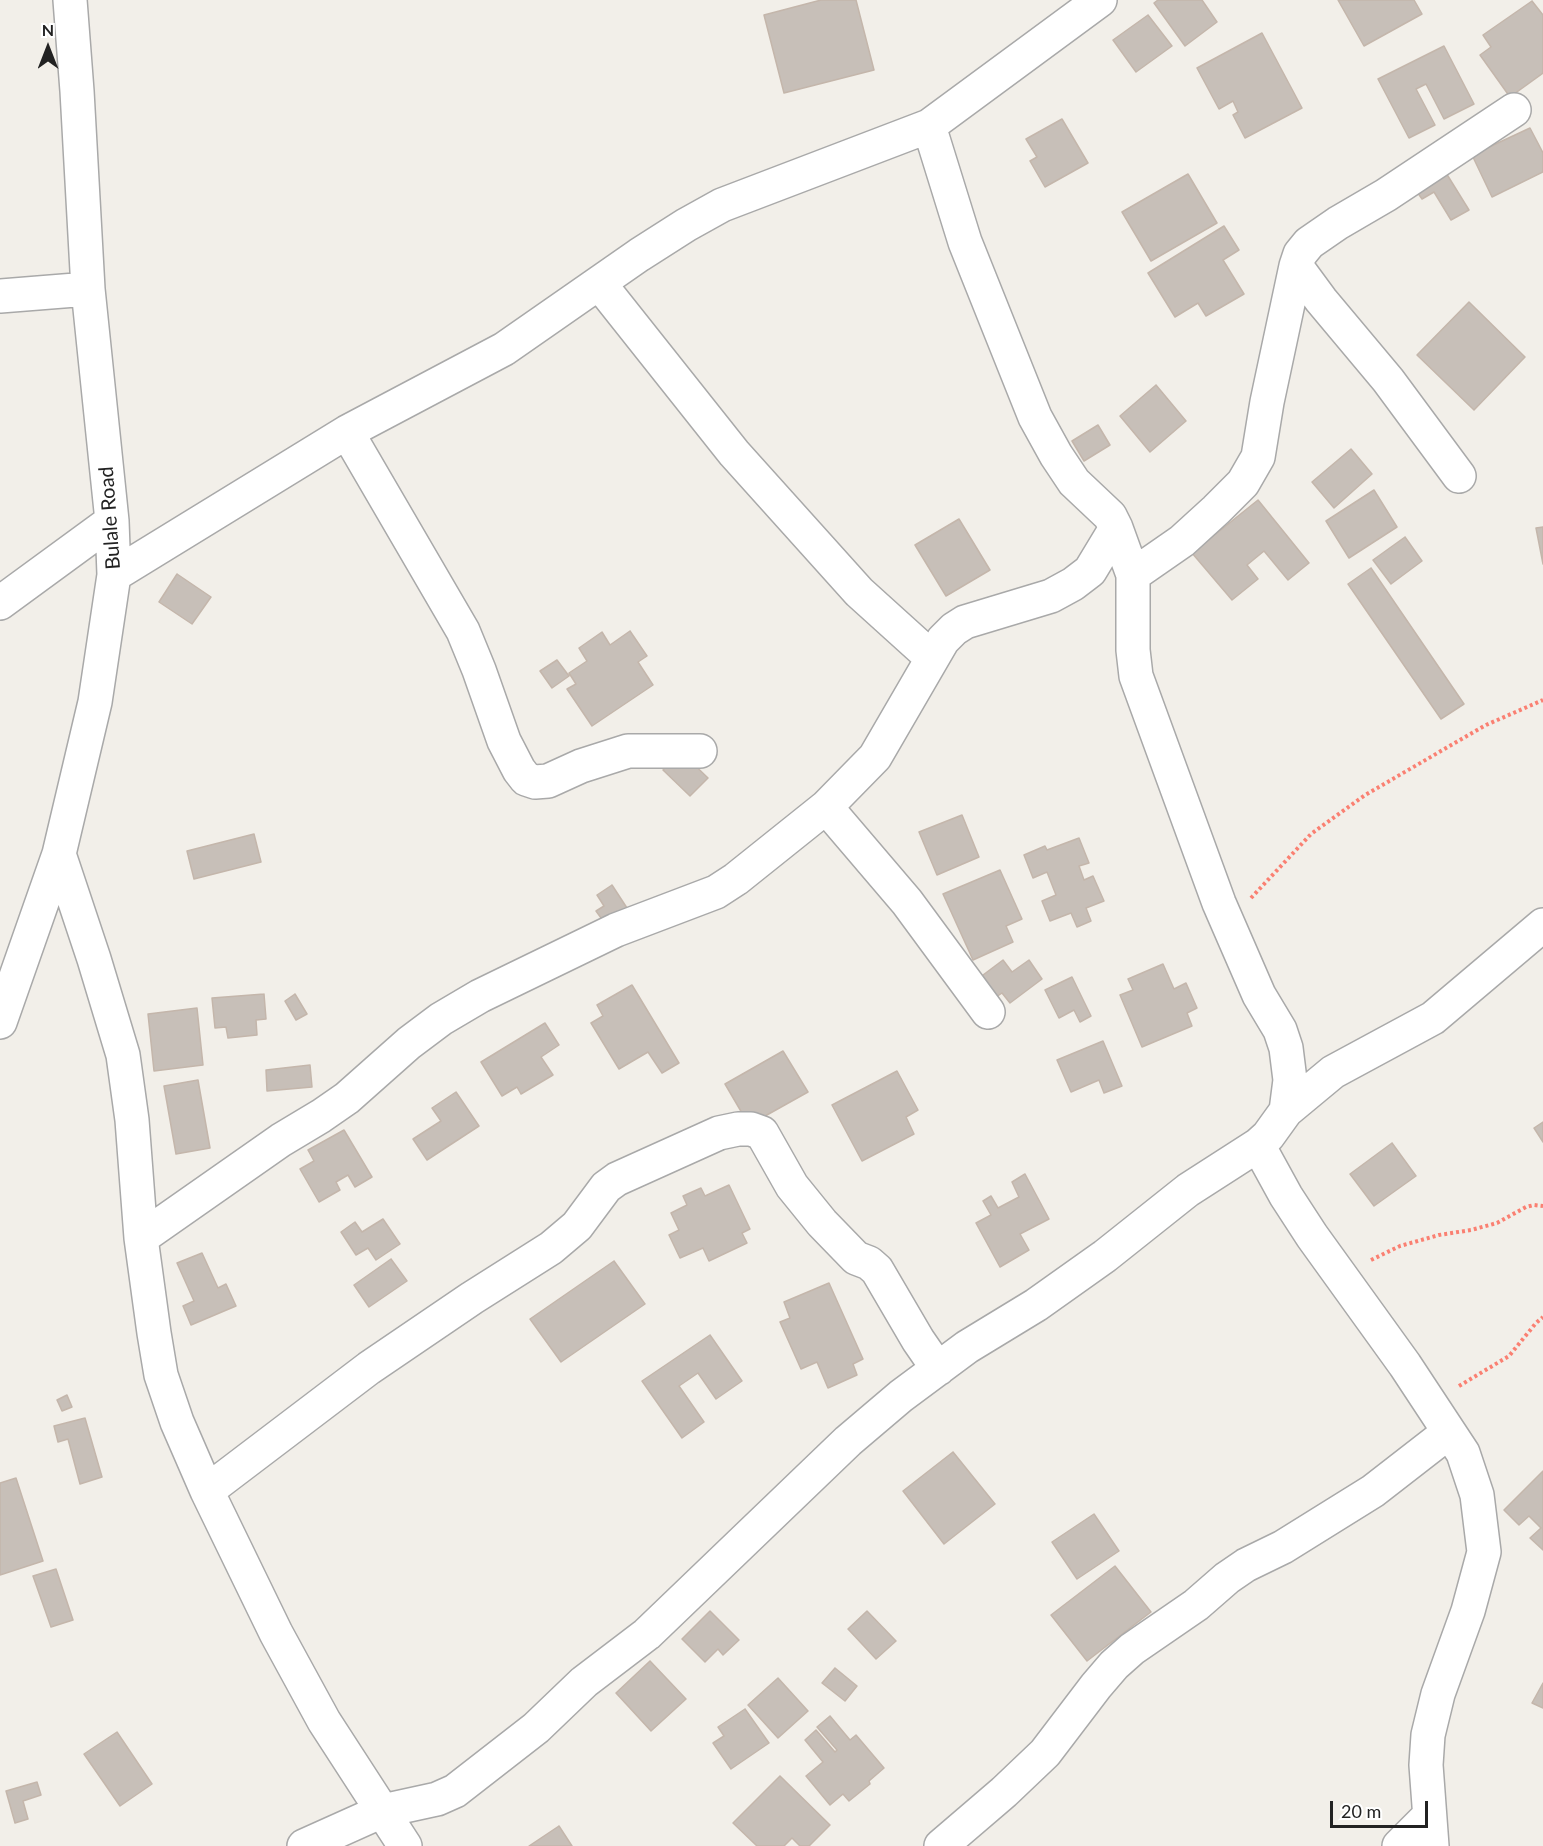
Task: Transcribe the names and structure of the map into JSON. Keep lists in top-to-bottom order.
{
  "streets": {
    "street": ["Bulale Road"]
  },
  "scale_bar": "20 m",
  "north": "top"
}
